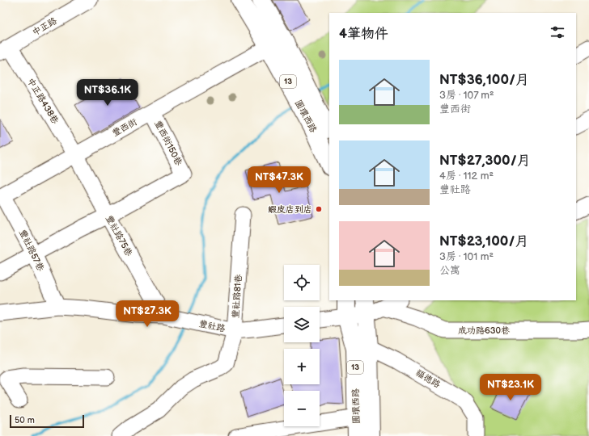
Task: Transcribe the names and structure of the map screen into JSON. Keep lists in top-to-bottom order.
{
  "streets": {
    "main road": ["13", "圓環西路"],
    "street": [
      "中正路",
      "中正路438巷",
      "豐西街",
      "豐西街150巷",
      "豐社路75巷",
      "豐社路57巷",
      "豐社路81巷",
      "豐社路",
      "成功路630巷",
      "福德路"
    ]
  },
  "crossings": [
    ["中正路", "中正路438巷"],
    ["中正路438巷", "豐西街"],
    ["中正路438巷", "豐社路75巷"],
    ["圓環西路", "豐西街"],
    ["圓環西路", "福德路"],
    ["豐西街", "豐西街150巷"],
    ["豐西街", "豐社路75巷"],
    ["豐西街", "豐社路57巷"],
    ["豐西街150巷", "豐社路75巷"],
    ["豐社路75巷", "豐社路"],
    ["豐社路57巷", "豐社路"],
    ["豐社路81巷", "豐社路"]
  ],
  "places": ["蝦皮店到店"],
  "scale_bar": "50 m",
  "page": {
    "heading": "4筆物件",
    "list": [
      {
        "name": "NT$36,100/月",
        "note": "3房 · 107 m² · 豐西街"
      },
      {
        "name": "NT$27,300/月",
        "note": "4房 · 112 m² · 豐社路"
      },
      {
        "name": "NT$23,100/月",
        "note": "3房 · 101 m² · 公寓"
      }
    ],
    "price": [
      "NT$36.1K",
      "NT$47.3K",
      "NT$27.3K",
      "NT$23.1K"
    ],
    "map_buttons": ["+", "−"],
    "scale": "50 m"
  }
}
